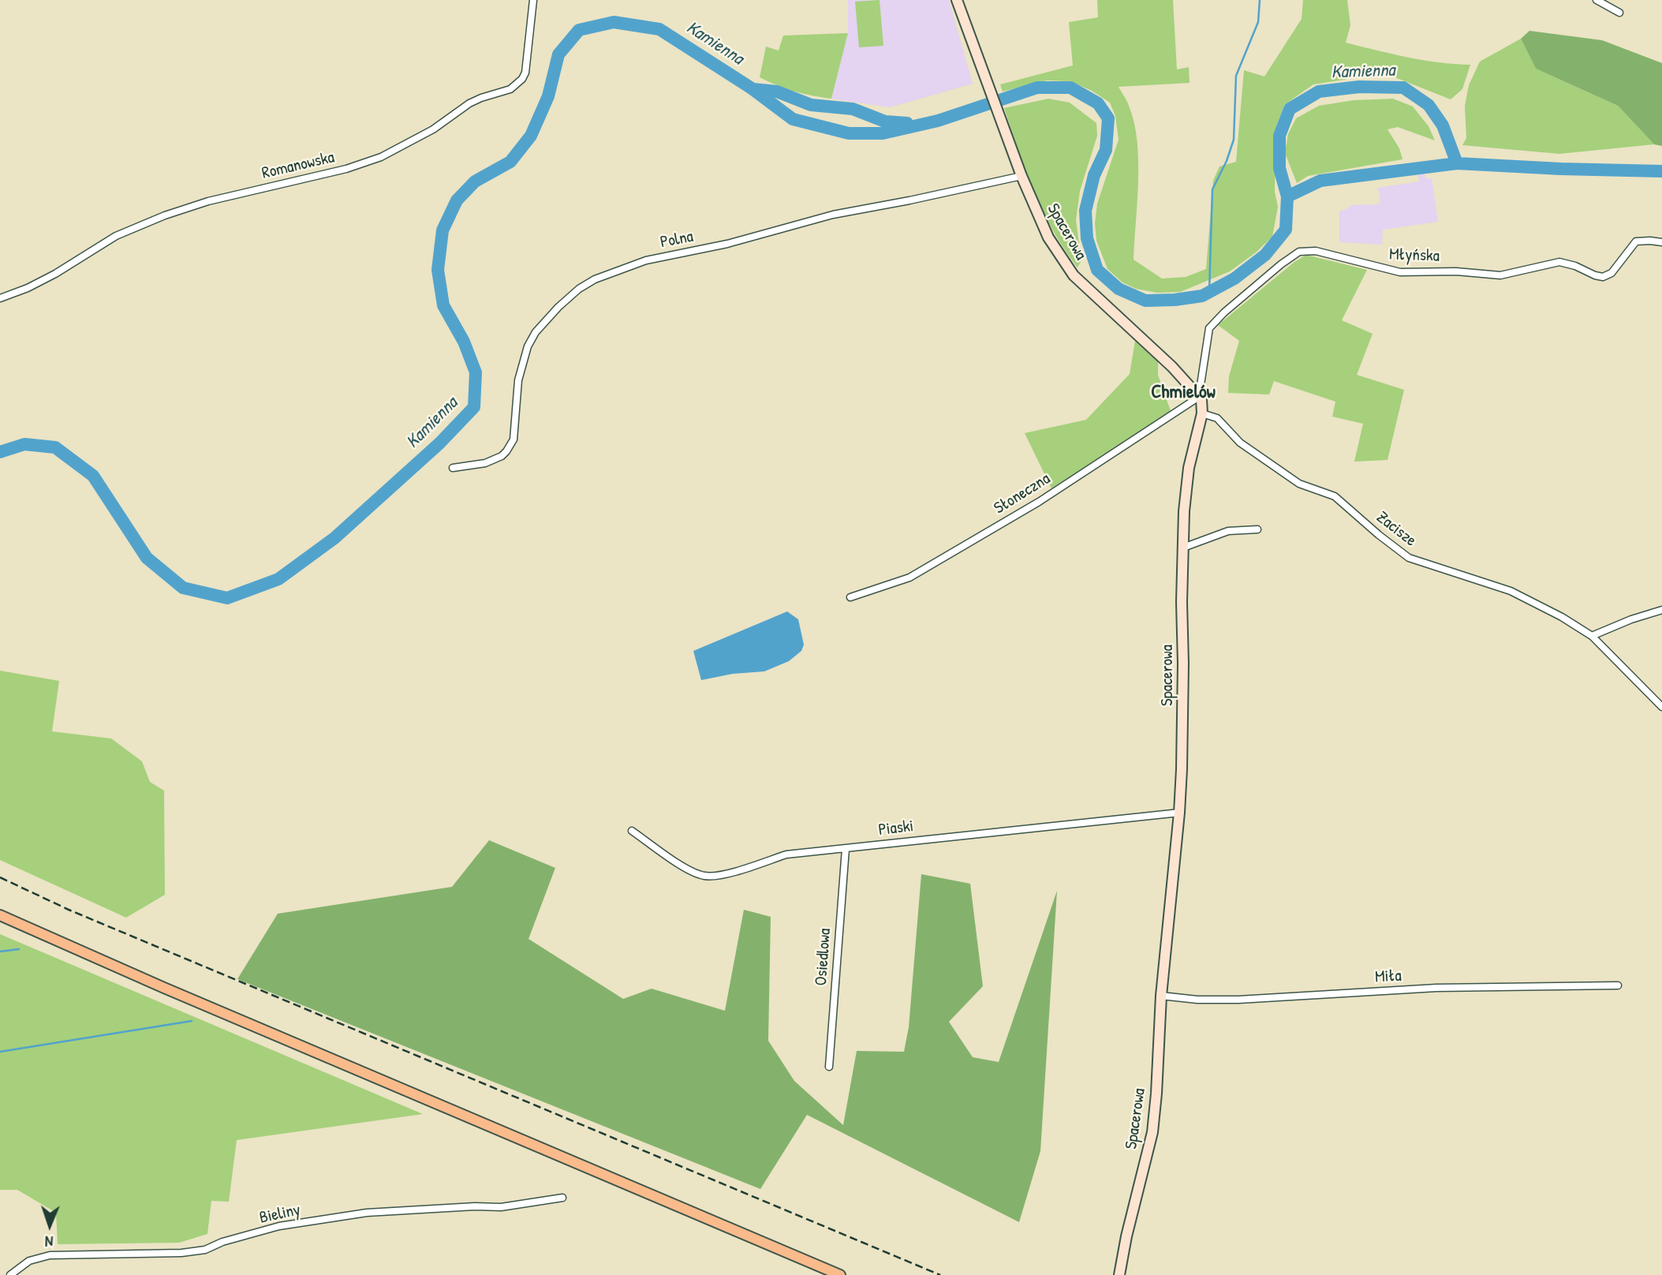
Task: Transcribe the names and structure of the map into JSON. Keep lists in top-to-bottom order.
{
  "streets": {
    "street": [
      "Romanowska",
      "Spacerowa",
      "Polna",
      "Młyńska",
      "Słoneczna",
      "Zacisze",
      "Piaski",
      "Osiedlowa",
      "Miła",
      "Bieliny"
    ]
  },
  "crossings": [
    ["Spacerowa", "Polna"],
    ["Spacerowa", "Młyńska"],
    ["Spacerowa", "Słoneczna"],
    ["Spacerowa", "Zacisze"],
    ["Spacerowa", "Piaski"],
    ["Spacerowa", "Miła"],
    ["Młyńska", "Słoneczna"],
    ["Piaski", "Osiedlowa"]
  ],
  "districts": ["Chmielów"],
  "water": ["Kamienna"],
  "north": "bottom"
}
